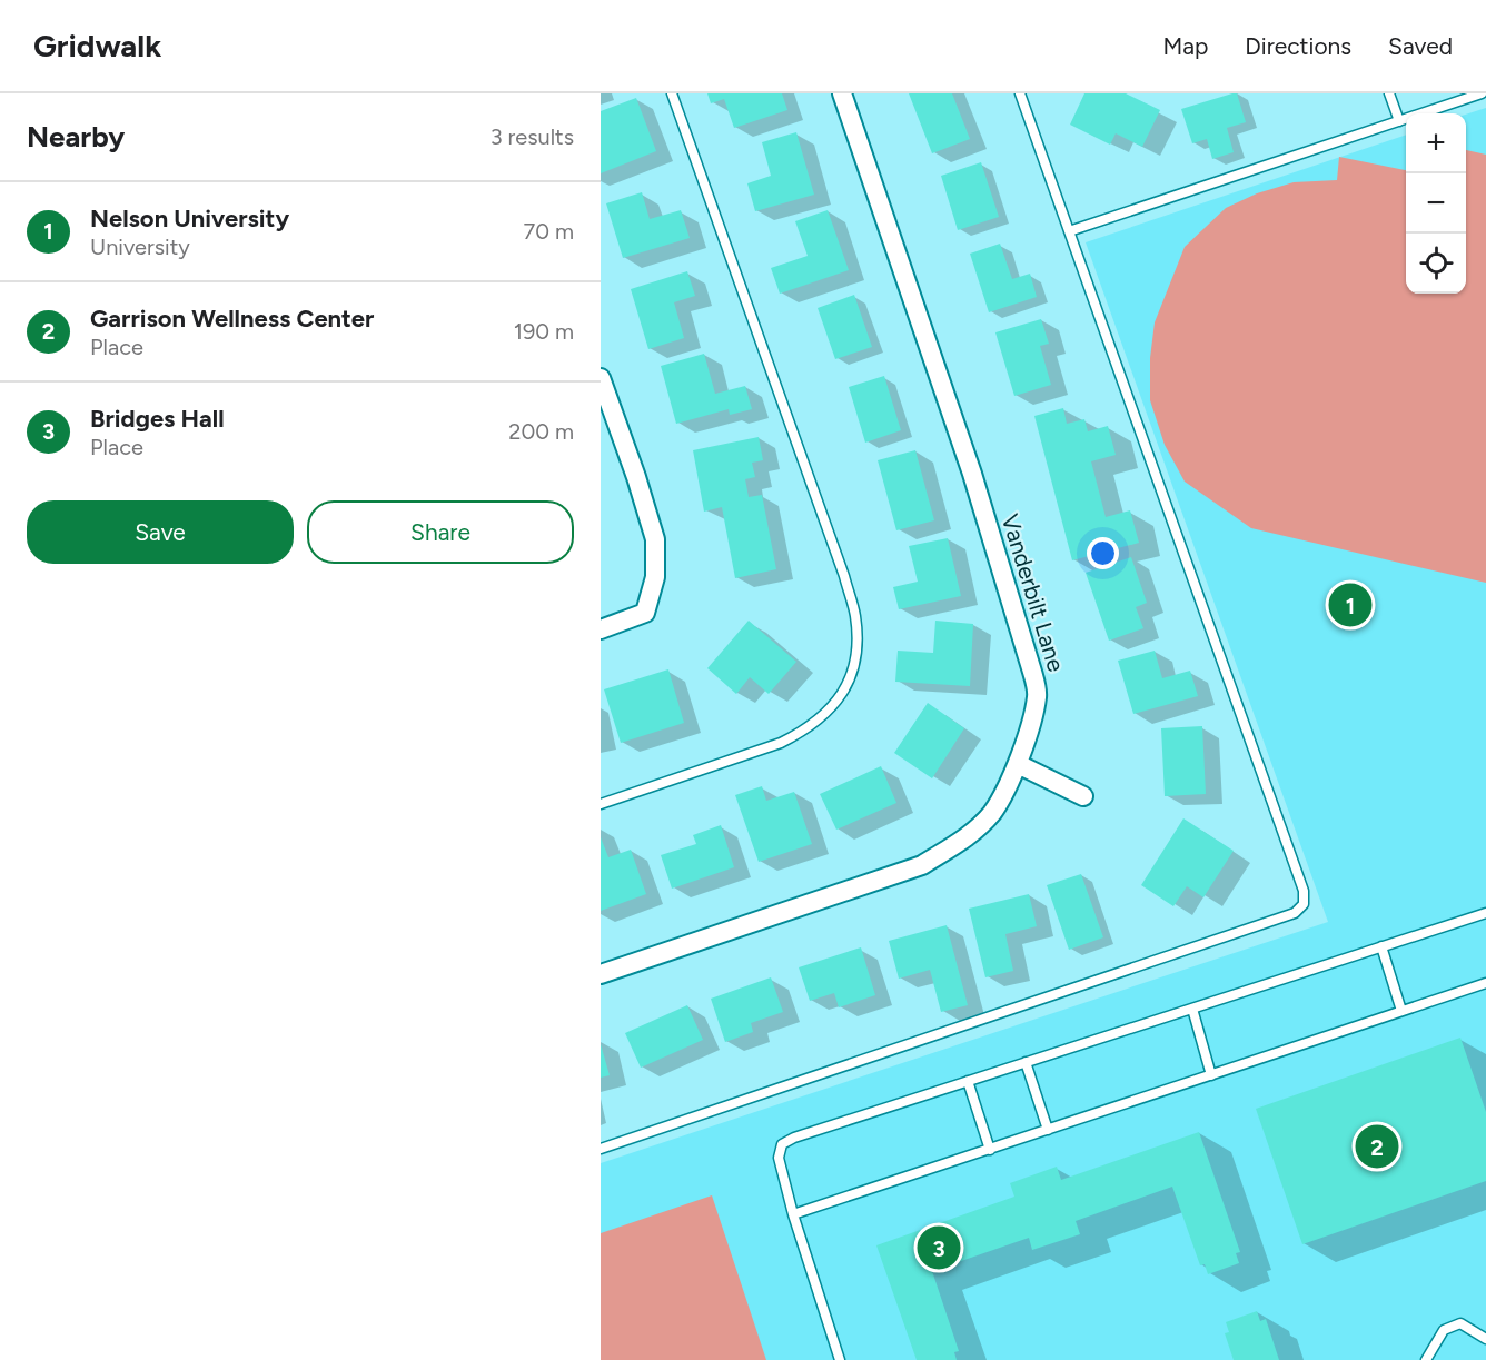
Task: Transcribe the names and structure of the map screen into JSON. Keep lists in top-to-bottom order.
{
  "streets": {
    "street": ["Vanderbilt Lane"]
  },
  "page": {
    "header": "Gridwalk",
    "nav": ["Map", "Directions", "Saved"],
    "heading": ["Nearby", "3 results"],
    "map_buttons": ["+", "−"],
    "list": [
      {
        "mark": "1",
        "name": "Nelson University",
        "note": "University",
        "value": "70 m"
      },
      {
        "mark": "2",
        "name": "Garrison Wellness Center",
        "note": "Place",
        "value": "190 m"
      },
      {
        "mark": "3",
        "name": "Bridges Hall",
        "note": "Place",
        "value": "200 m"
      }
    ],
    "buttons": ["Save", "Share"],
    "pins": ["1", "2", "3"]
  }
}
